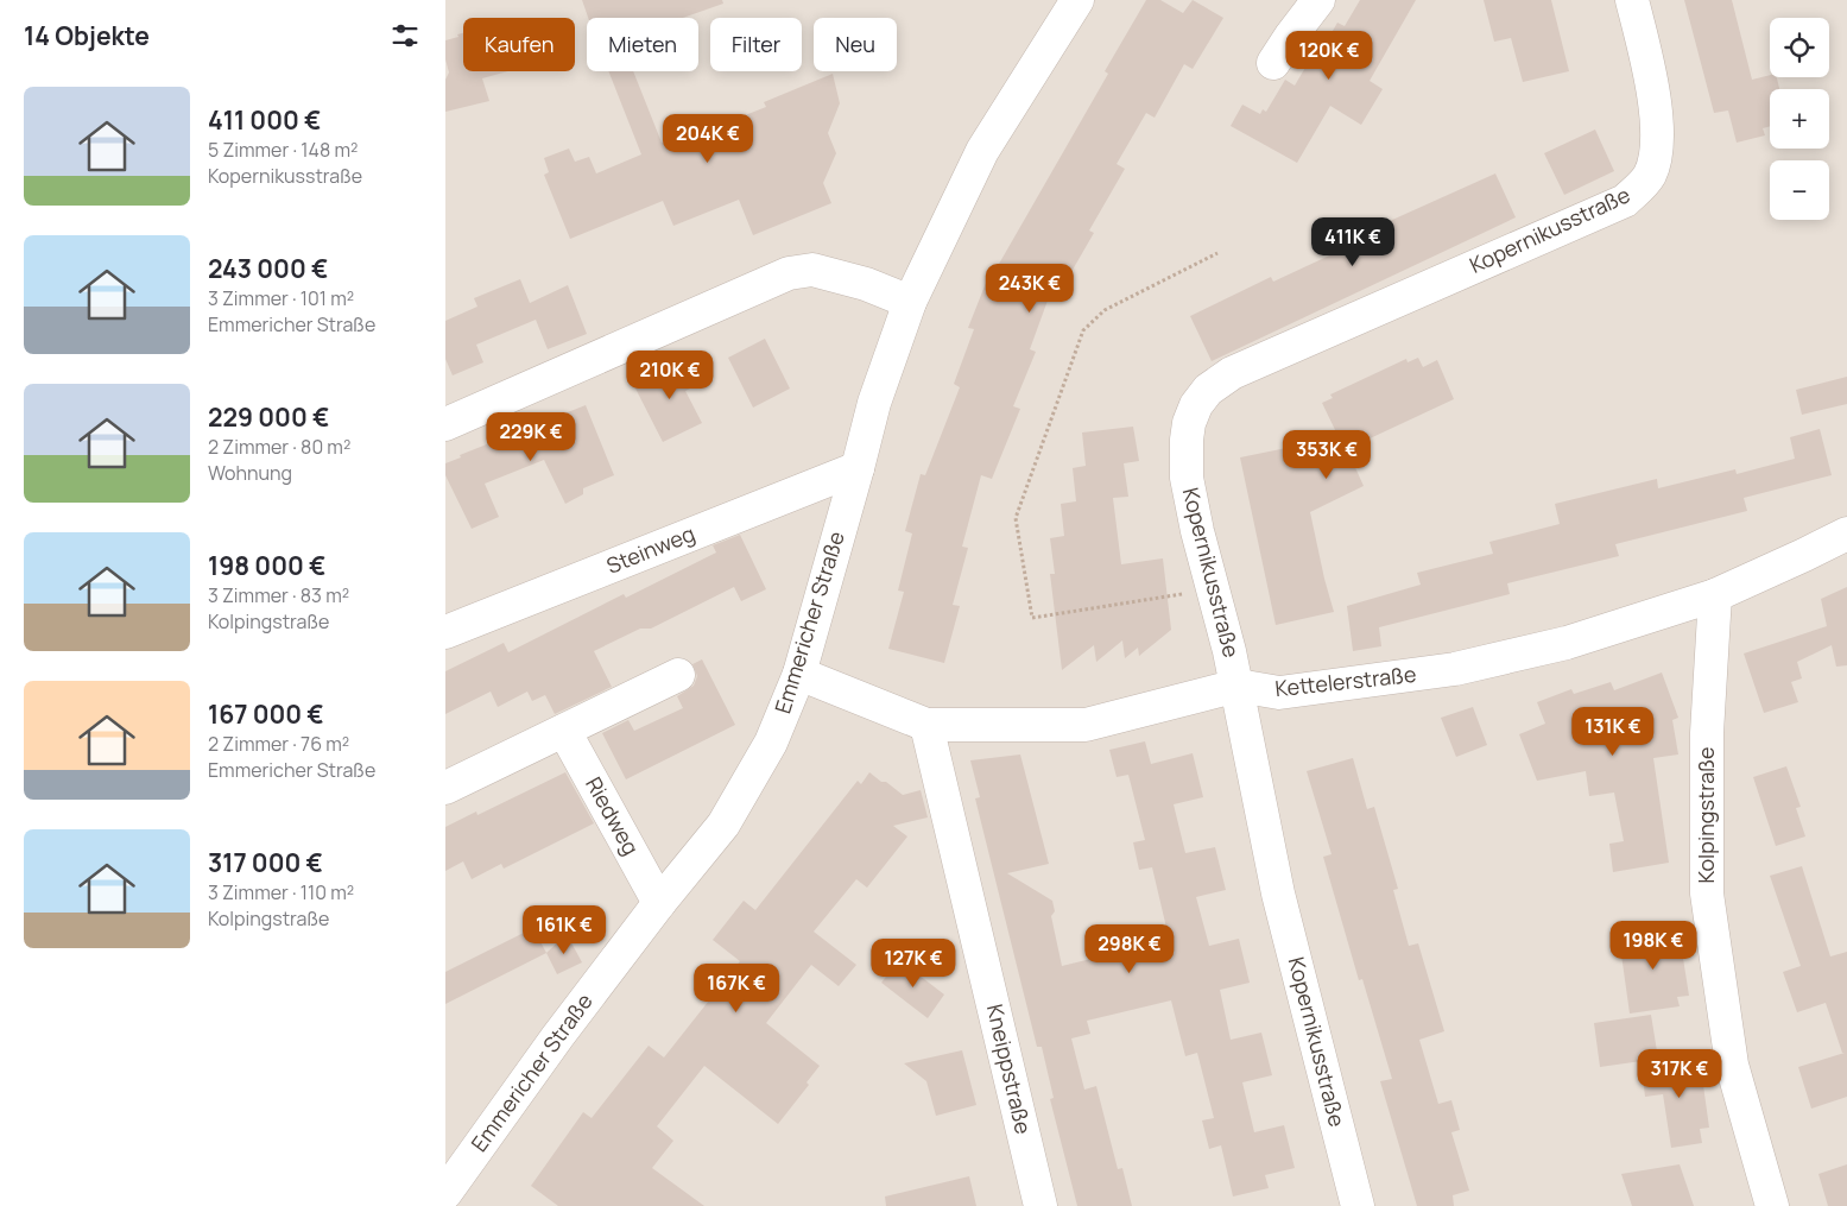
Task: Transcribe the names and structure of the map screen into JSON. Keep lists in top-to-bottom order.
{
  "streets": {
    "street": [
      "Kopernikusstraße",
      "Steinweg",
      "Emmericher Straße",
      "Kettelerstraße",
      "Kolpingstraße",
      "Riedweg",
      "Kneippstraße"
    ]
  },
  "crossings": [
    ["Kopernikusstraße", "Kettelerstraße"],
    ["Steinweg", "Emmericher Straße"],
    ["Emmericher Straße", "Kettelerstraße"],
    ["Emmericher Straße", "Riedweg"],
    ["Kettelerstraße", "Kolpingstraße"],
    ["Kettelerstraße", "Kneippstraße"]
  ],
  "page": {
    "heading": "14 Objekte",
    "map_buttons": ["+", "−"],
    "chip": [
      "Kaufen",
      "Mieten",
      "Filter",
      "Neu"
    ],
    "price": [
      "120K €",
      "204K €",
      "411K €",
      "243K €",
      "210K €",
      "229K €",
      "353K €",
      "131K €",
      "161K €",
      "198K €",
      "298K €",
      "127K €",
      "167K €",
      "317K €"
    ],
    "list": [
      {
        "name": "411 000 €",
        "note": "5 Zimmer · 148 m² · Kopernikusstraße"
      },
      {
        "name": "243 000 €",
        "note": "3 Zimmer · 101 m² · Emmericher Straße"
      },
      {
        "name": "229 000 €",
        "note": "2 Zimmer · 80 m² · Wohnung"
      },
      {
        "name": "198 000 €",
        "note": "3 Zimmer · 83 m² · Kolpingstraße"
      },
      {
        "name": "167 000 €",
        "note": "2 Zimmer · 76 m² · Emmericher Straße"
      },
      {
        "name": "317 000 €",
        "note": "3 Zimmer · 110 m² · Kolpingstraße"
      }
    ]
  }
}
